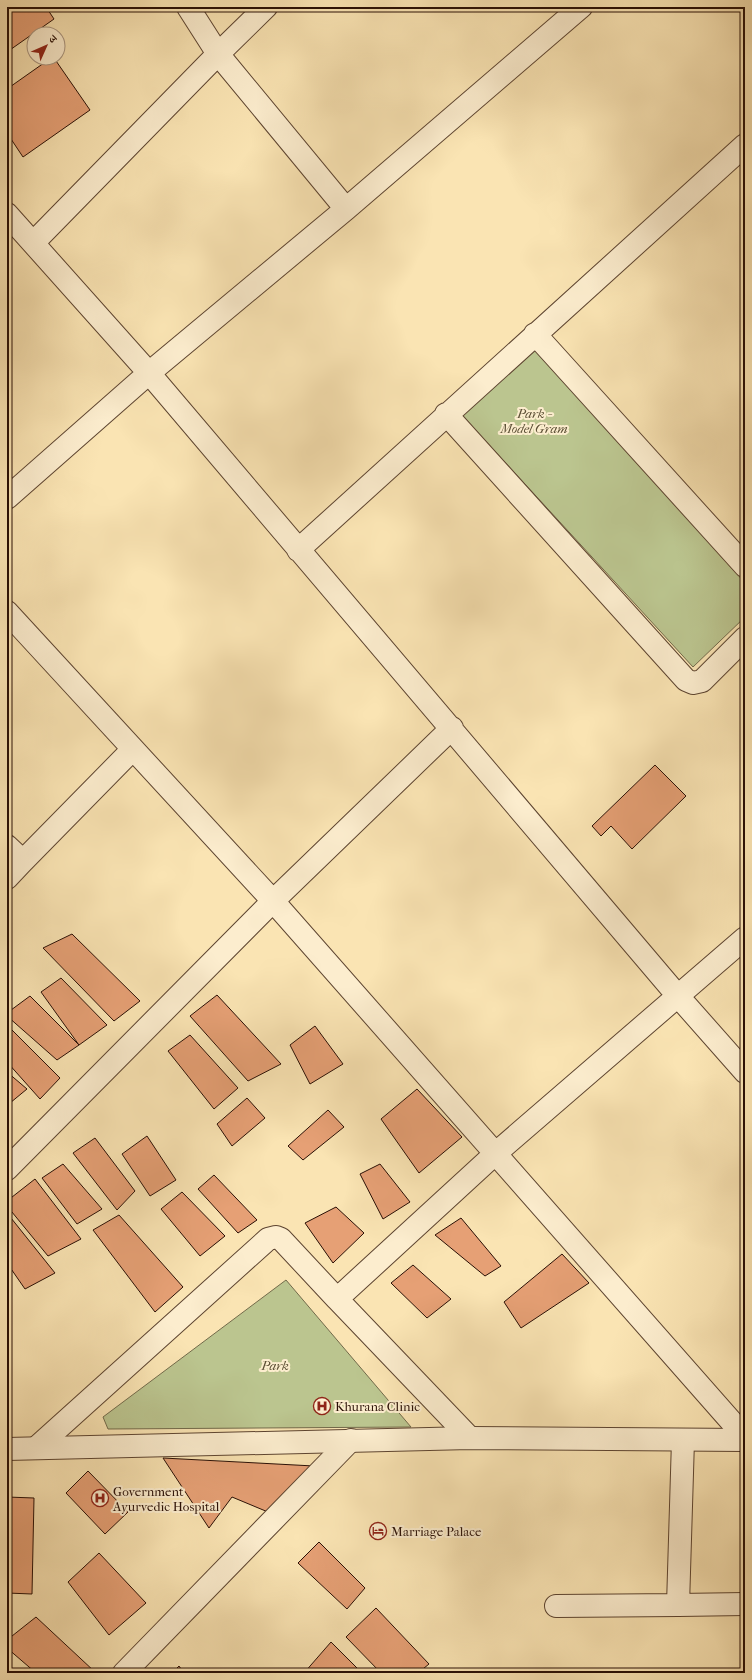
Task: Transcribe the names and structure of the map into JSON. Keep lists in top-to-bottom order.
{
  "parks": ["Park - Model Gram", "Park"],
  "places": {
    "hospital": ["Khurana Clinic", "Government Ayurvedic Hospital"],
    "hotel": ["Marriage Palace"]
  },
  "north": "top right"
}
